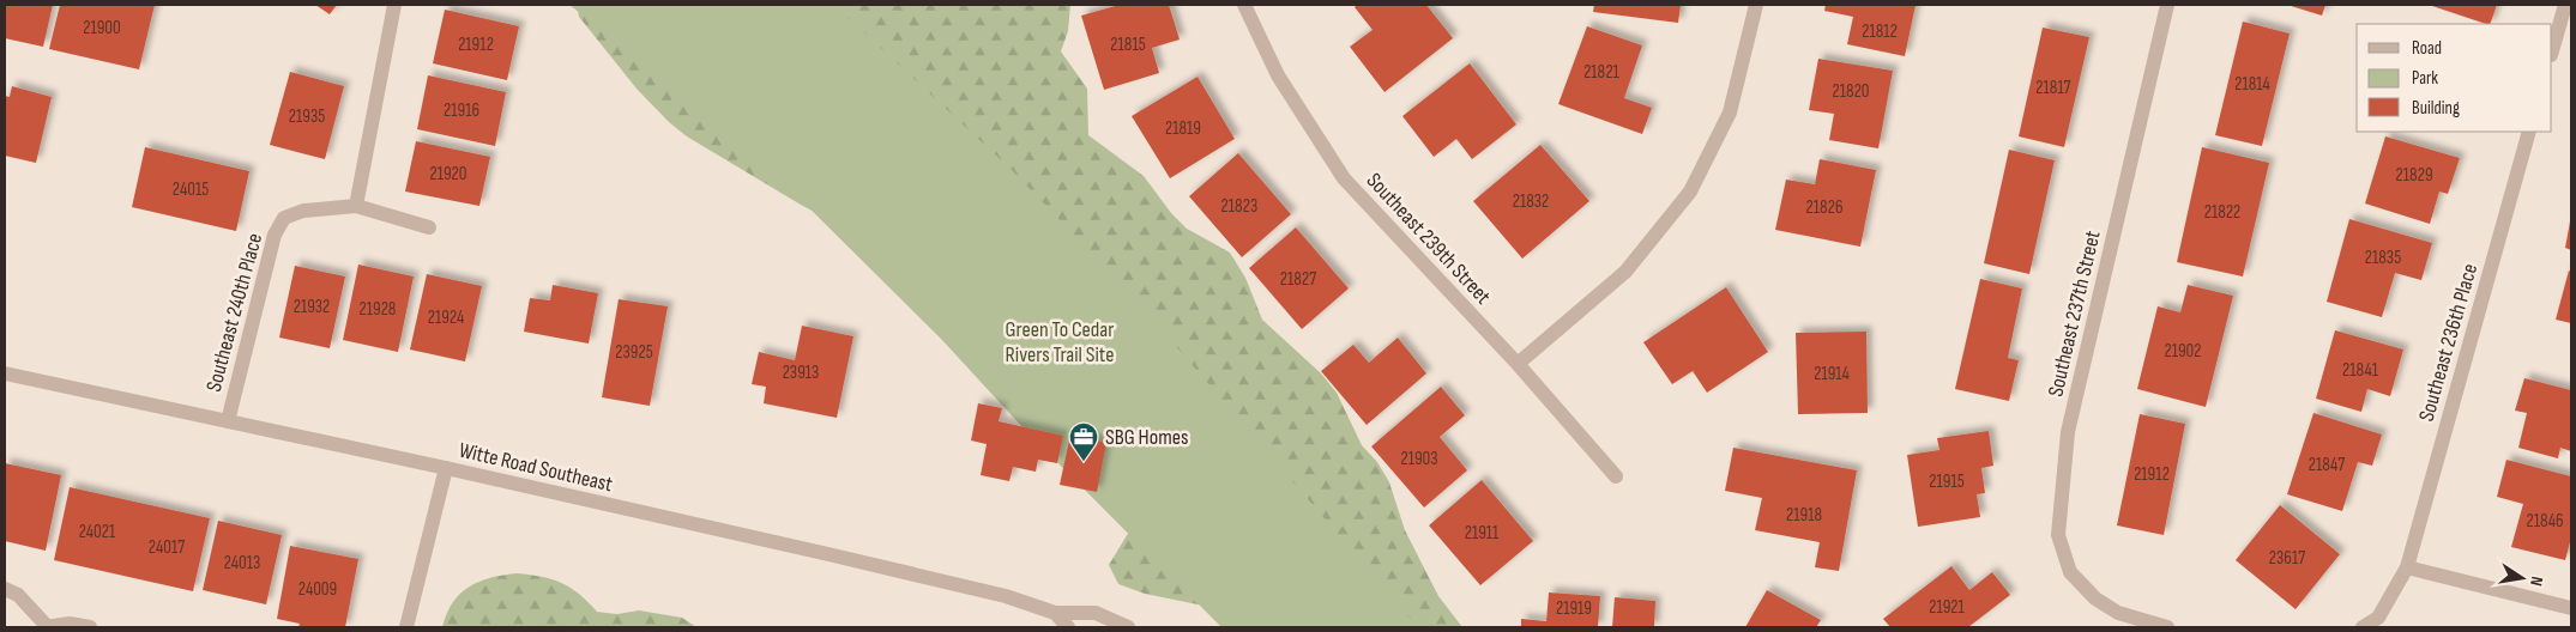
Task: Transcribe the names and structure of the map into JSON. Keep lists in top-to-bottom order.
{
  "streets": {
    "street": [
      "Southeast 239th Street",
      "Southeast 240th Place",
      "Southeast 237th Street",
      "Southeast 236th Place",
      "Witte Road Southeast"
    ]
  },
  "crossings": [
    ["Southeast 240th Place", "Witte Road Southeast"]
  ],
  "parks": ["Green To Cedar Rivers Trail Site"],
  "places": {
    "office": ["SBG Homes"]
  },
  "house_numbers": [
    "21900",
    "21812",
    "21912",
    "21815",
    "21821",
    "21814",
    "21817",
    "21820",
    "21916",
    "21935",
    "21819",
    "21920",
    "21829",
    "24015",
    "21832",
    "21823",
    "21826",
    "21822",
    "21835",
    "21827",
    "21932",
    "21928",
    "21924",
    "21902",
    "23925",
    "21841",
    "23913",
    "21914",
    "21903",
    "21847",
    "21912",
    "21915",
    "21918",
    "21846",
    "24021",
    "21911",
    "24017",
    "23617",
    "24013",
    "24009",
    "21921",
    "21919"
  ],
  "legend": ["Road", "Park", "Building"],
  "north": "right"
}
